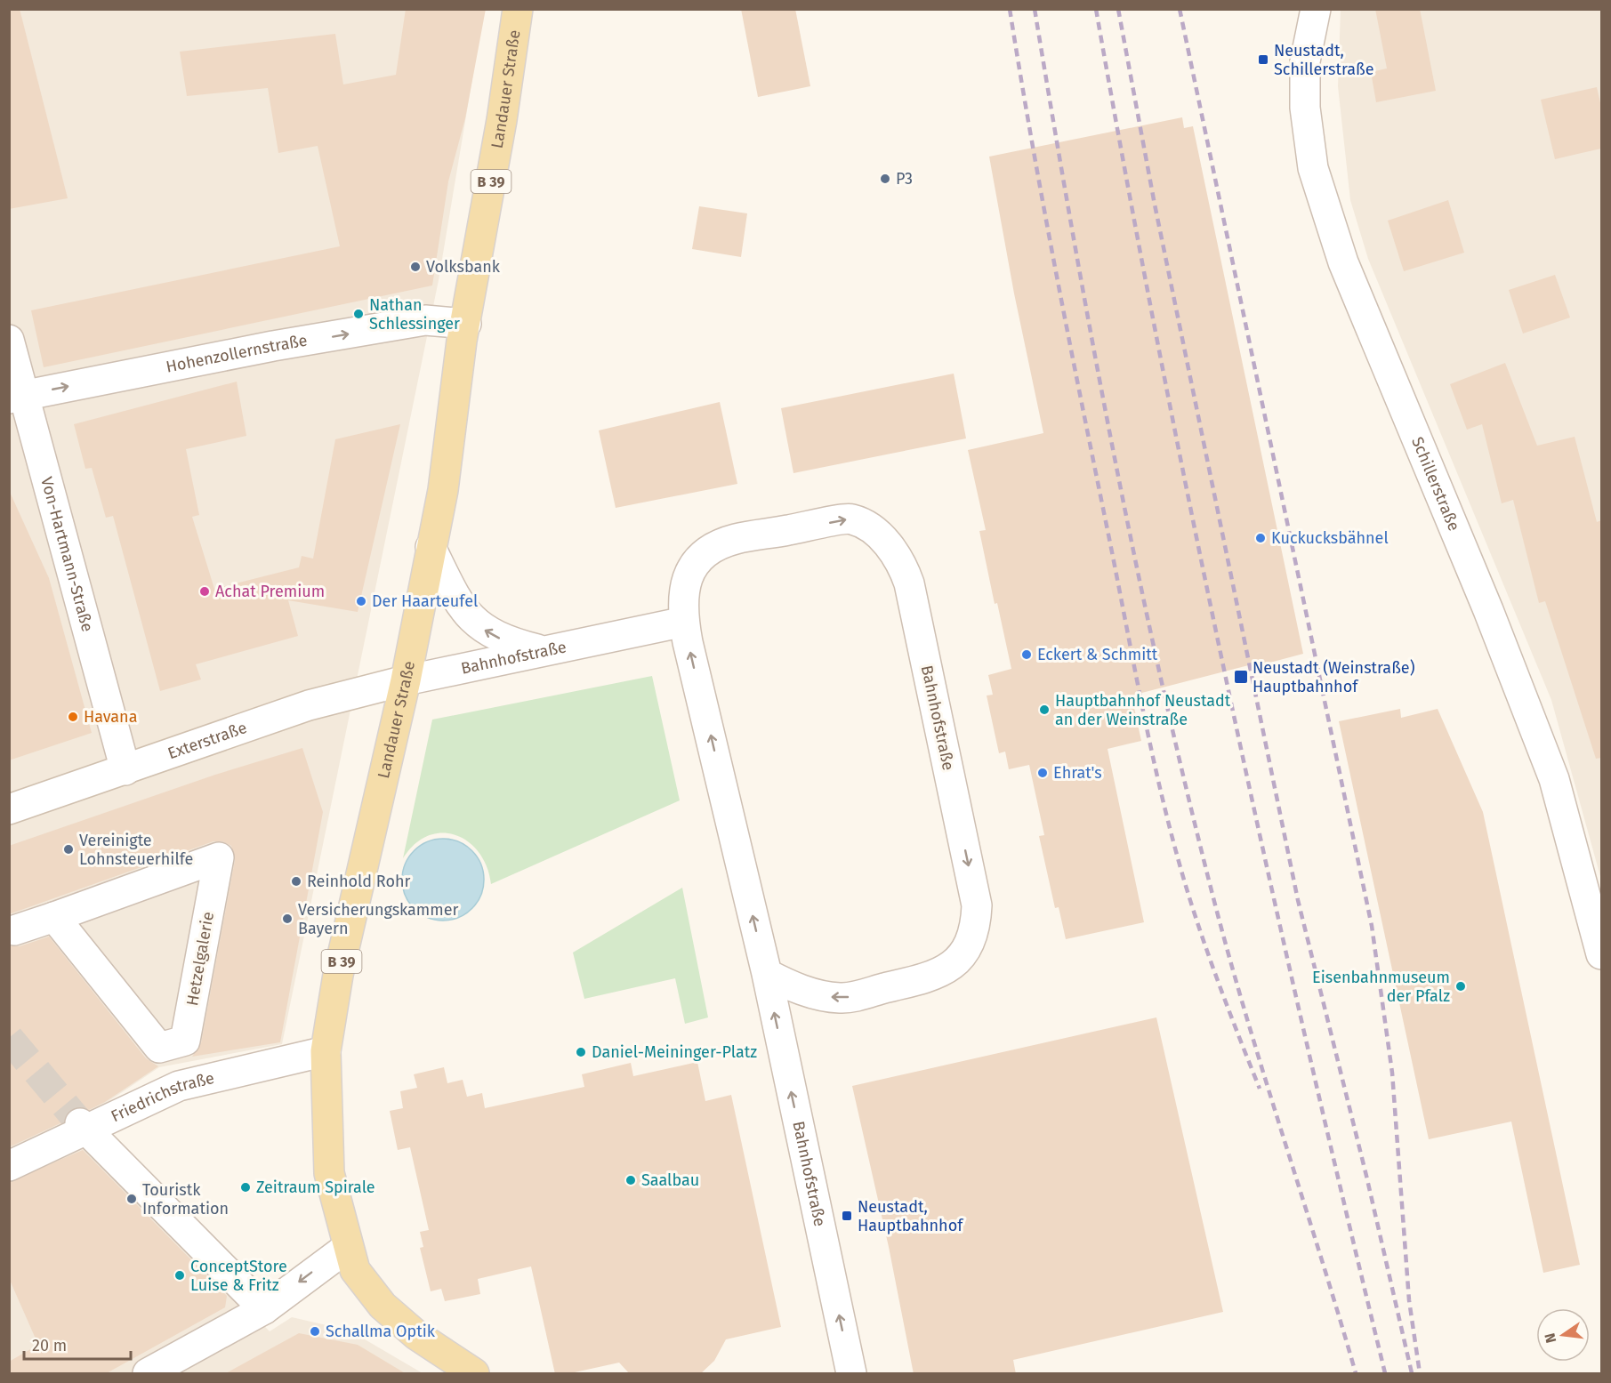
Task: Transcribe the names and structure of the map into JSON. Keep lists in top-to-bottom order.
{
  "streets": {
    "main road": ["Landauer Straße", "B 39"],
    "street": [
      "Hohenzollernstraße",
      "Schillerstraße",
      "Von-Hartmann-Straße",
      "Bahnhofstraße",
      "Exterstraße",
      "Hetzelgalerie",
      "Friedrichstraße"
    ]
  },
  "crossings": [
    ["Landauer Straße", "Hohenzollernstraße"],
    ["Landauer Straße", "Bahnhofstraße"],
    ["Landauer Straße", "Exterstraße"],
    ["Landauer Straße", "Friedrichstraße"],
    ["Hohenzollernstraße", "Von-Hartmann-Straße"],
    ["Von-Hartmann-Straße", "Exterstraße"],
    ["Bahnhofstraße", "Exterstraße"]
  ],
  "one_way": ["Hohenzollernstraße"],
  "places": {
    "transit": ["Neustadt, Schillerstraße", "Neustadt (Weinstraße) Hauptbahnhof", "Neustadt, Hauptbahnhof"],
    "other": [
      "P3",
      "Volksbank",
      "Nathan Schlessinger",
      "Kuckucksbähnel",
      "Achat Premium",
      "Der Haarteufel",
      "Eckert & Schmitt",
      "Hauptbahnhof Neustadt an der Weinstraße",
      "Havana",
      "Ehrat's",
      "Vereinigte Lohnsteuerhilfe",
      "Reinhold Rohr",
      "Versicherungskammer Bayern",
      "Eisenbahnmuseum der Pfalz",
      "Daniel-Meininger-Platz",
      "Saalbau",
      "Zeitraum Spirale",
      "Touristk Information",
      "ConceptStore Luise & Fritz",
      "Schallma Optik"
    ]
  },
  "scale_bar": "20 m",
  "north": "left"
}
